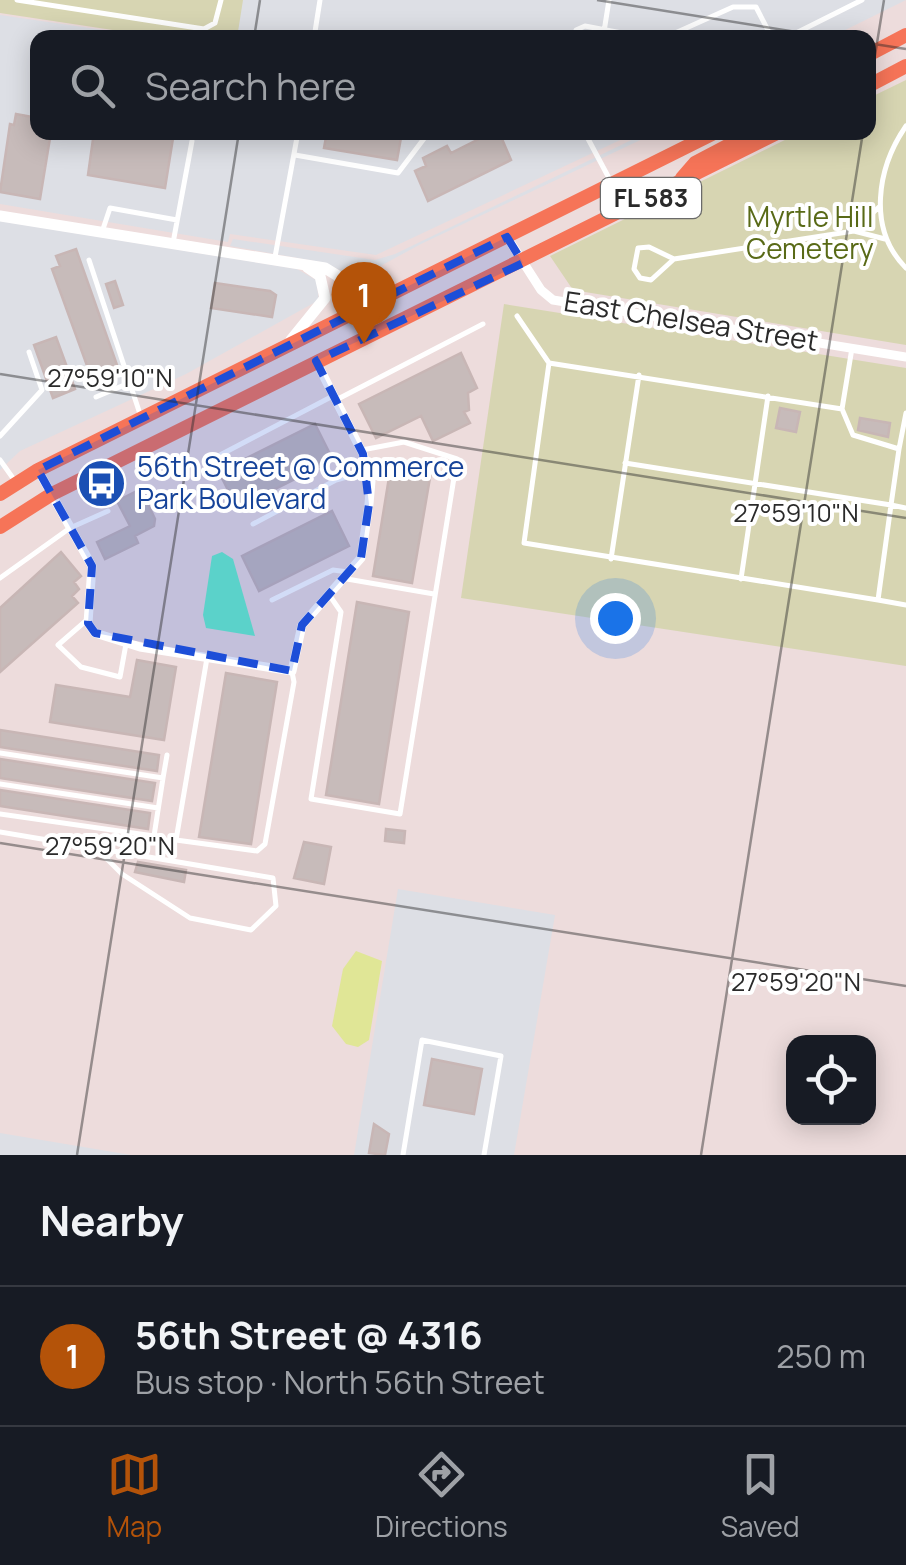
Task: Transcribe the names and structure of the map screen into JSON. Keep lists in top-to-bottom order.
{
  "streets": {
    "main road": ["FL 583"],
    "street": ["East Chelsea Street"]
  },
  "crossings": [
    ["FL 583", "East Chelsea Street"]
  ],
  "parks": ["Myrtle Hill Cemetery"],
  "places": {
    "bus stop": ["56th Street @ Commerce Park Boulevard"]
  },
  "page": {
    "search": "Search here",
    "pins": "1",
    "heading": "Nearby",
    "list": [
      {
        "mark": "1",
        "name": "56th Street @ 4316",
        "note": "Bus stop · North 56th Street",
        "value": "250 m"
      }
    ],
    "nav": ["Map", "Directions", "Saved"]
  },
  "coordinates": ["27°59'10\"N", "27°59'20\"N"]
}
